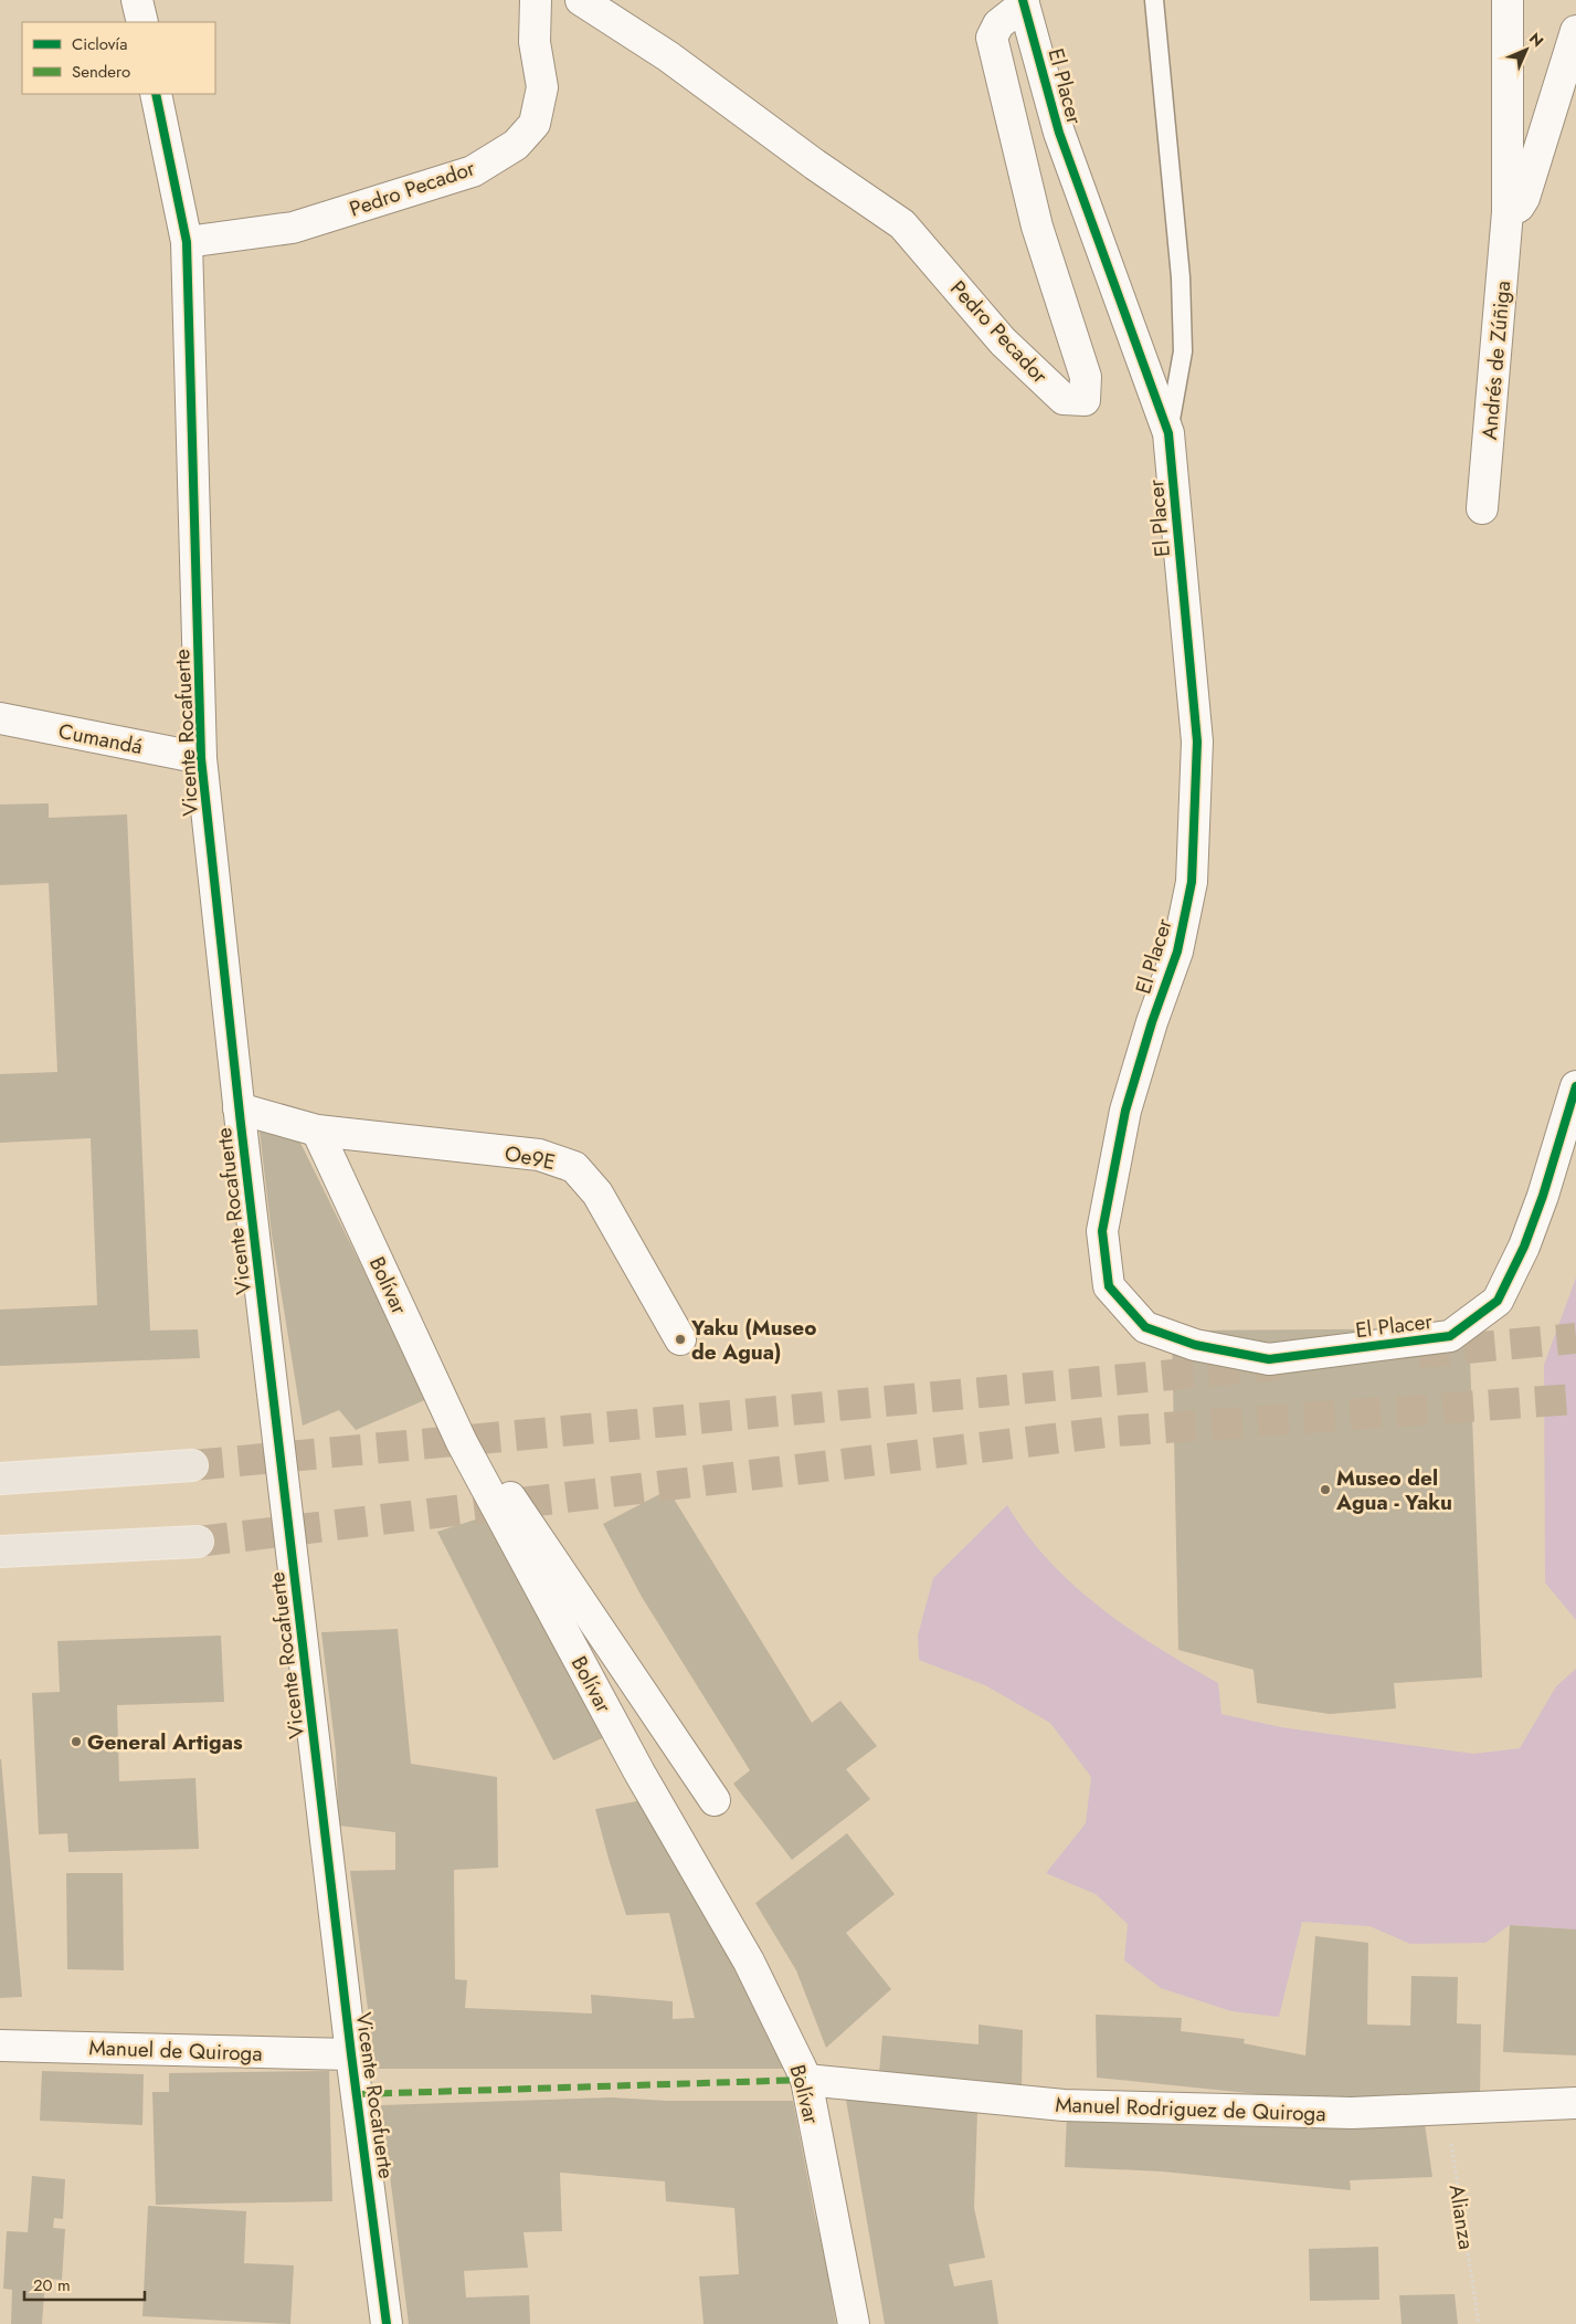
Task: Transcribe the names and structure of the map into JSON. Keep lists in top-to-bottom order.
{
  "streets": {
    "street": [
      "El Placer",
      "Pedro Pecador",
      "Andrés de Zúñiga",
      "Vicente Rocafuerte",
      "Cumandá",
      "Oe9E",
      "Bolívar",
      "Manuel de Quiroga",
      "Manuel Rodriguez de Quiroga"
    ],
    "path": ["Alianza"]
  },
  "crossings": [
    ["El Placer", "Pedro Pecador"],
    ["Pedro Pecador", "Vicente Rocafuerte"],
    ["Vicente Rocafuerte", "Cumandá"],
    ["Vicente Rocafuerte", "Manuel de Quiroga"],
    ["Oe9E", "Bolívar"],
    ["Bolívar", "Manuel Rodriguez de Quiroga"],
    ["Manuel Rodriguez de Quiroga", "Alianza"]
  ],
  "places": ["Yaku (Museo de Agua)", "Museo del Agua - Yaku", "General Artigas"],
  "legend": ["Ciclovía", "Sendero"],
  "scale_bar": "20 m",
  "north": "top right"
}
